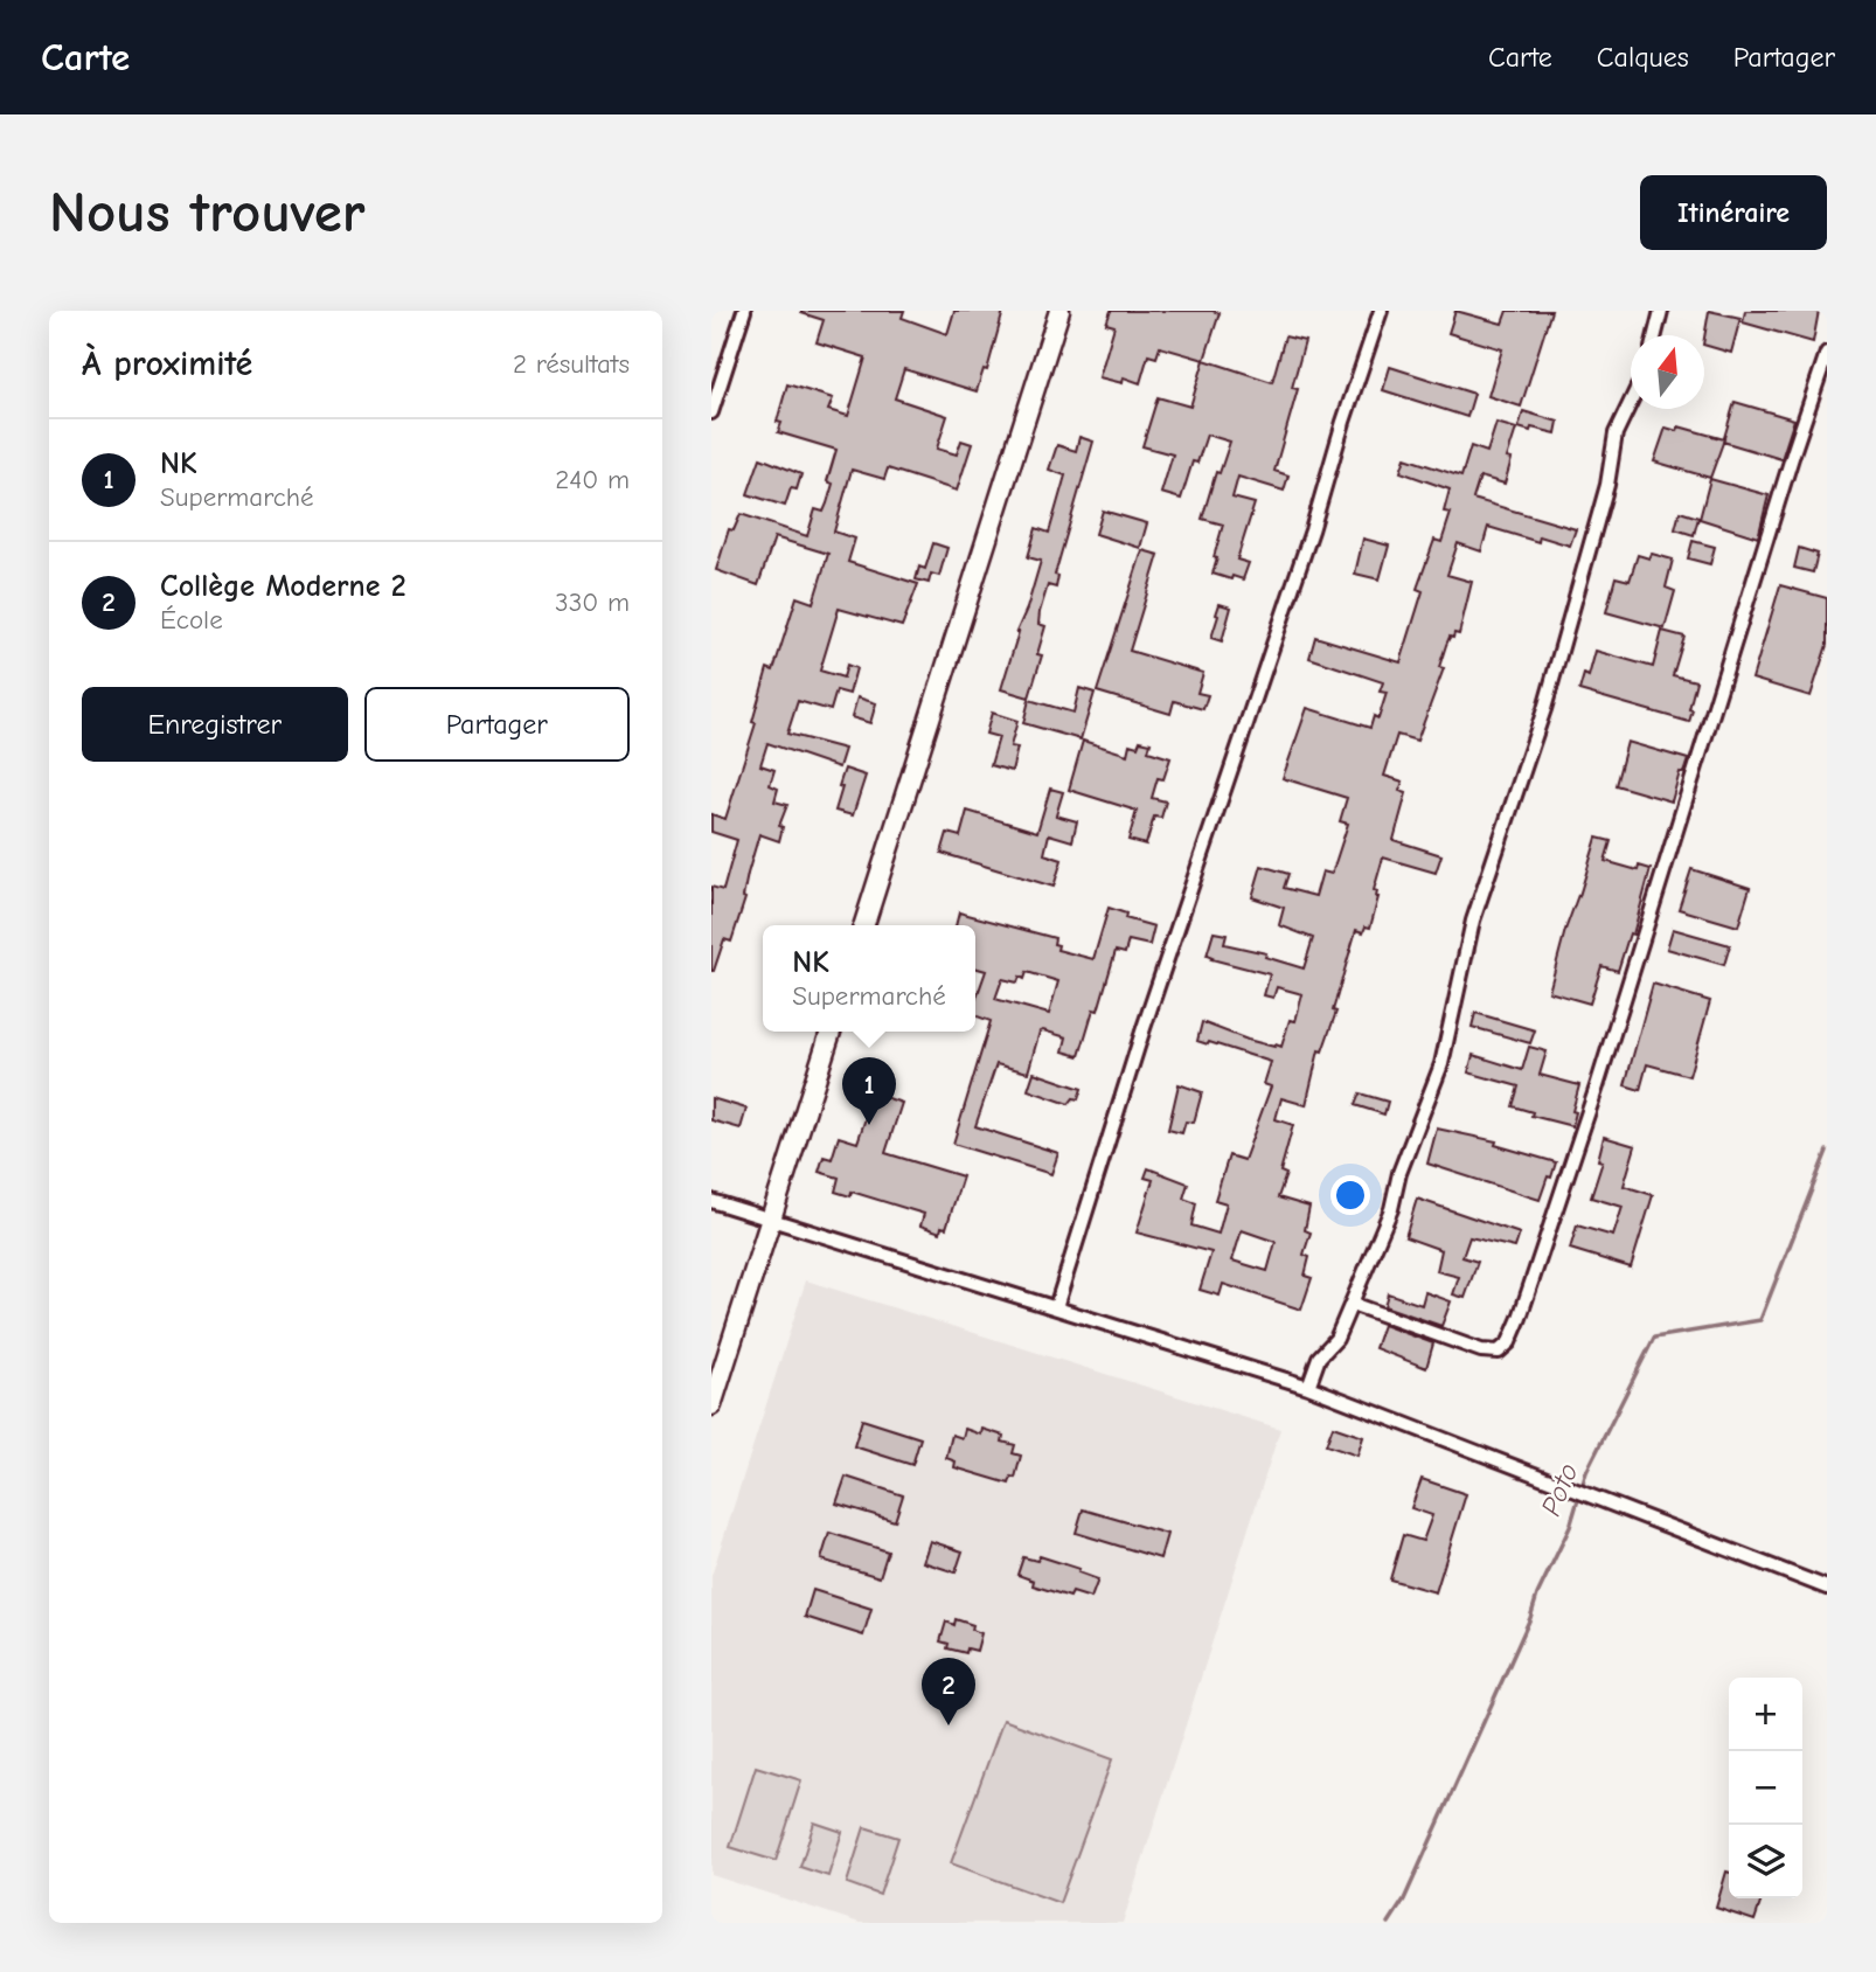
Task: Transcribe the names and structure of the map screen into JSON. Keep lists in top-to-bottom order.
{
  "water": ["Poto"],
  "north": "top",
  "page": {
    "header": "Carte",
    "nav": ["Carte", "Calques", "Partager"],
    "buttons": [
      "Itinéraire",
      ["Enregistrer", "Partager"]
    ],
    "title": "Nous trouver",
    "heading": ["À proximité", "2 résultats"],
    "list": [
      {
        "mark": "1",
        "name": "NK",
        "note": "Supermarché",
        "value": "240 m"
      },
      {
        "mark": "2",
        "name": "Collège Moderne 2",
        "note": "École",
        "value": "330 m"
      }
    ],
    "popup": ["NK", "Supermarché"],
    "pins": ["1", "2"],
    "map_buttons": ["+", "−"]
  }
}
